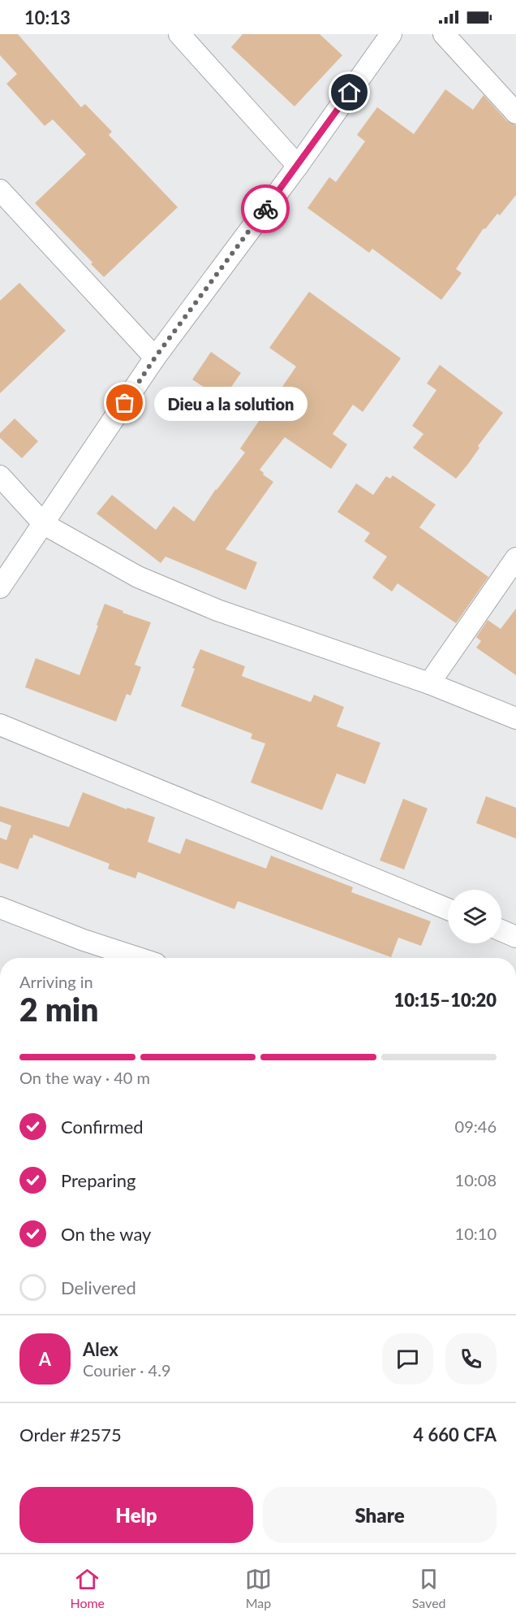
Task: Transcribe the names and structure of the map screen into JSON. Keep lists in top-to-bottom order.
{
  "places": ["Dieu a la solution"],
  "page": {
    "status": "10:13",
    "bubble": "Dieu a la solution",
    "heading": ["2 min", "Arriving in", "10:15–10:20"],
    "panel": [
      "Alex",
      "Courier · 4.9",
      "Order #2575",
      "4 660 CFA"
    ],
    "bar": "On the way · 40 m",
    "list": [
      ["Confirmed", "09:46"],
      ["Preparing", "10:08"],
      ["On the way", "10:10"],
      "Delivered"
    ],
    "round": "A",
    "buttons": ["Help", "Share"],
    "tabs": ["Home", "Map", "Saved"]
  }
}
